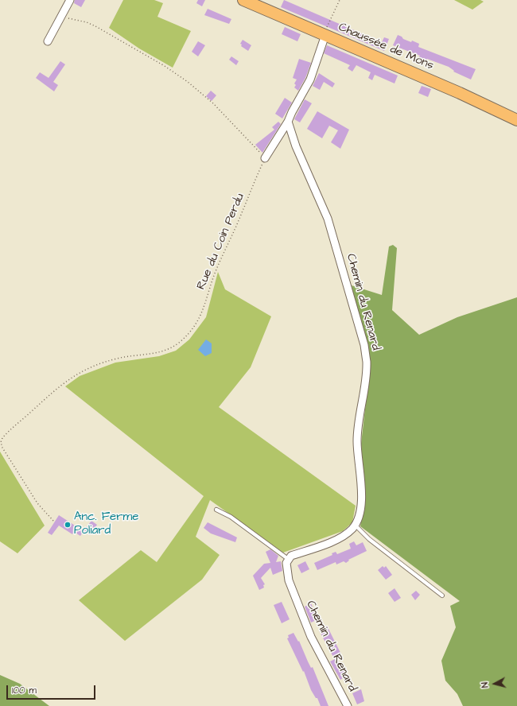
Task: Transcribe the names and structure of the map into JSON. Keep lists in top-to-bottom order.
{
  "streets": {
    "main road": ["Chaussée de Mons"],
    "street": ["Chemin du Renard"],
    "path": ["Rue du Coin Perdu"]
  },
  "places": ["Anc. Ferme Poliard"],
  "scale_bar": "100 m",
  "north": "left"
}
